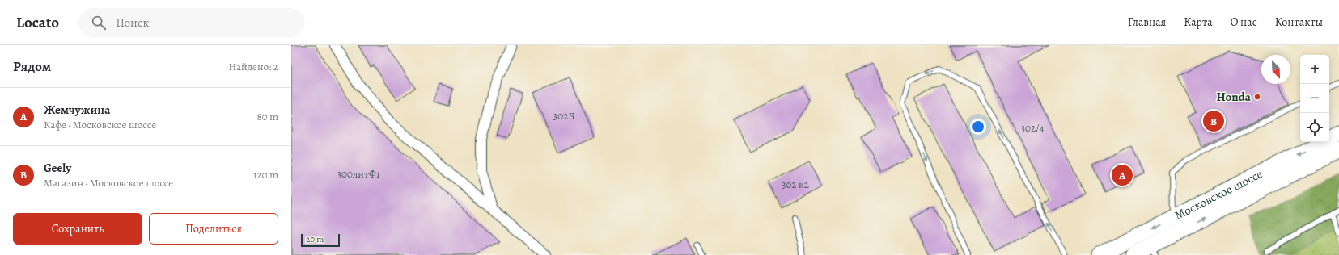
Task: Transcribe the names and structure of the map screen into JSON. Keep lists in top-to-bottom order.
{
  "streets": {
    "main road": ["Московское шоссе"]
  },
  "places": ["Honda"],
  "house_numbers": [
    "302Б",
    "302/4",
    "300литФ1",
    "302 к2"
  ],
  "scale_bar": "20 m",
  "north": "bottom right",
  "page": {
    "header": "Locato",
    "search": "Поиск",
    "nav": [
      "Главная",
      "Карта",
      "О нас",
      "Контакты"
    ],
    "heading": ["Рядом", "Найдено: 2"],
    "map_buttons": ["+", "−"],
    "list": [
      {
        "mark": "A",
        "name": "Жемчужина",
        "note": "Кафе · Московское шоссе",
        "value": "80 m"
      },
      {
        "mark": "B",
        "name": "Geely",
        "note": "Магазин · Московское шоссе",
        "value": "120 m"
      }
    ],
    "pins": ["B", "A"],
    "buttons": ["Сохранить", "Поделиться"],
    "scale": "20 m"
  }
}
